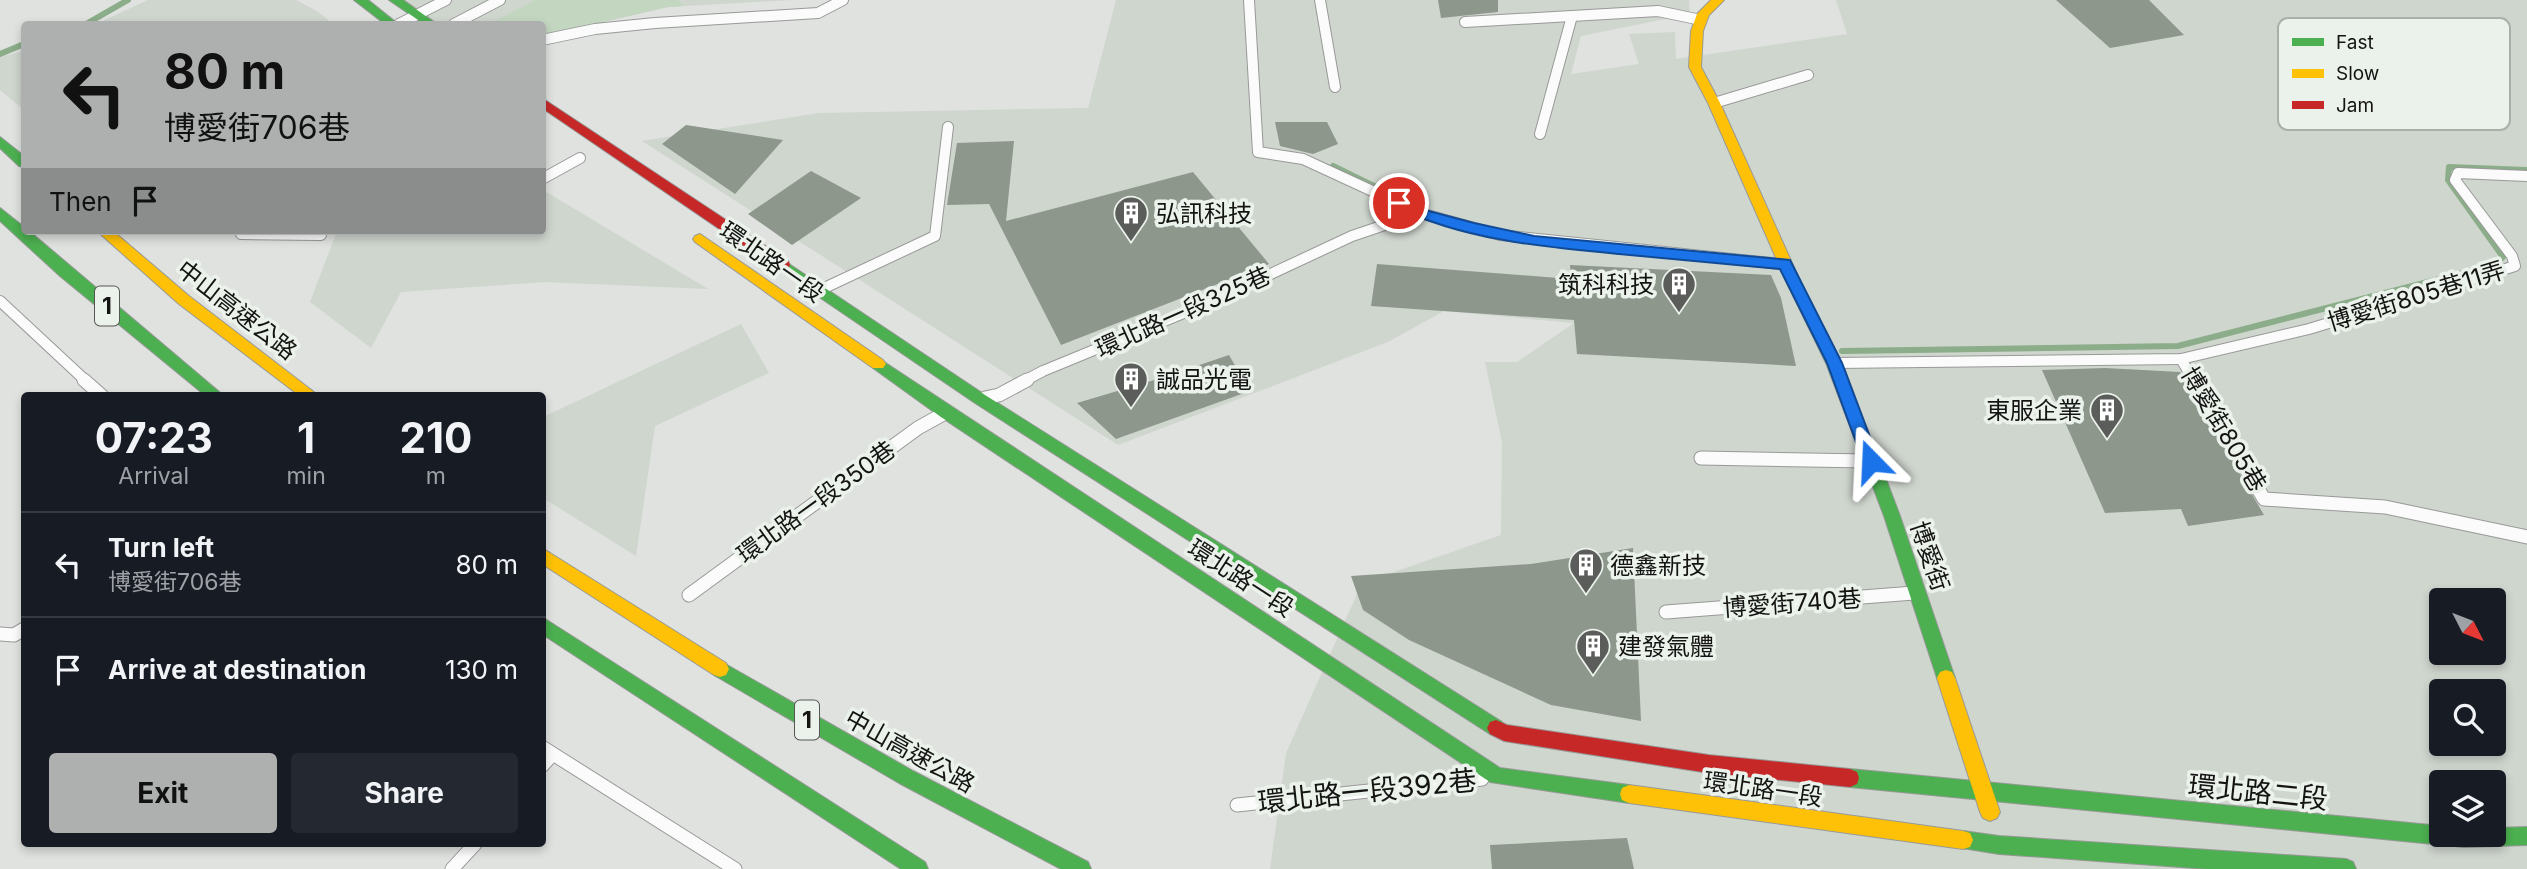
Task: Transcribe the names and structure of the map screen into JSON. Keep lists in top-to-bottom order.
{
  "streets": {
    "main road": [
      "環北路一段",
      "1",
      "中山高速公路",
      "博愛街",
      "環北路二段"
    ],
    "lane": [
      "博愛街805巷11弄",
      "環北路一段325巷",
      "博愛街805巷",
      "環北路一段350巷",
      "博愛街740巷",
      "環北路一段392巷"
    ]
  },
  "crossings": [
    ["環北路一段", "環北路一段325巷"],
    ["環北路一段", "環北路一段350巷"],
    ["環北路一段", "博愛街"],
    ["環北路一段", "環北路一段392巷"],
    ["環北路一段", "環北路二段"],
    ["博愛街805巷11弄", "博愛街805巷"],
    ["環北路一段325巷", "環北路一段350巷"],
    ["博愛街805巷", "博愛街"],
    ["博愛街", "博愛街740巷"],
    ["博愛街", "環北路二段"]
  ],
  "places": {
    "building": [
      "弘訊科技",
      "筑科科技",
      "誠品光電",
      "東服企業",
      "德鑫新技",
      "建發氣體"
    ]
  },
  "legend": ["Fast", "Slow", "Jam"],
  "north": "bottom right",
  "page": {
    "turn": ["80 m", "博愛街706巷"],
    "then": "Then",
    "eta": [
      "07:23",
      "Arrival",
      "1",
      "min",
      "210",
      "m"
    ],
    "list": [
      {
        "name": "Turn left",
        "note": "博愛街706巷",
        "value": "80 m"
      },
      {
        "name": "Arrive at destination",
        "value": "130 m"
      }
    ],
    "buttons": ["Exit", "Share"]
  }
}
